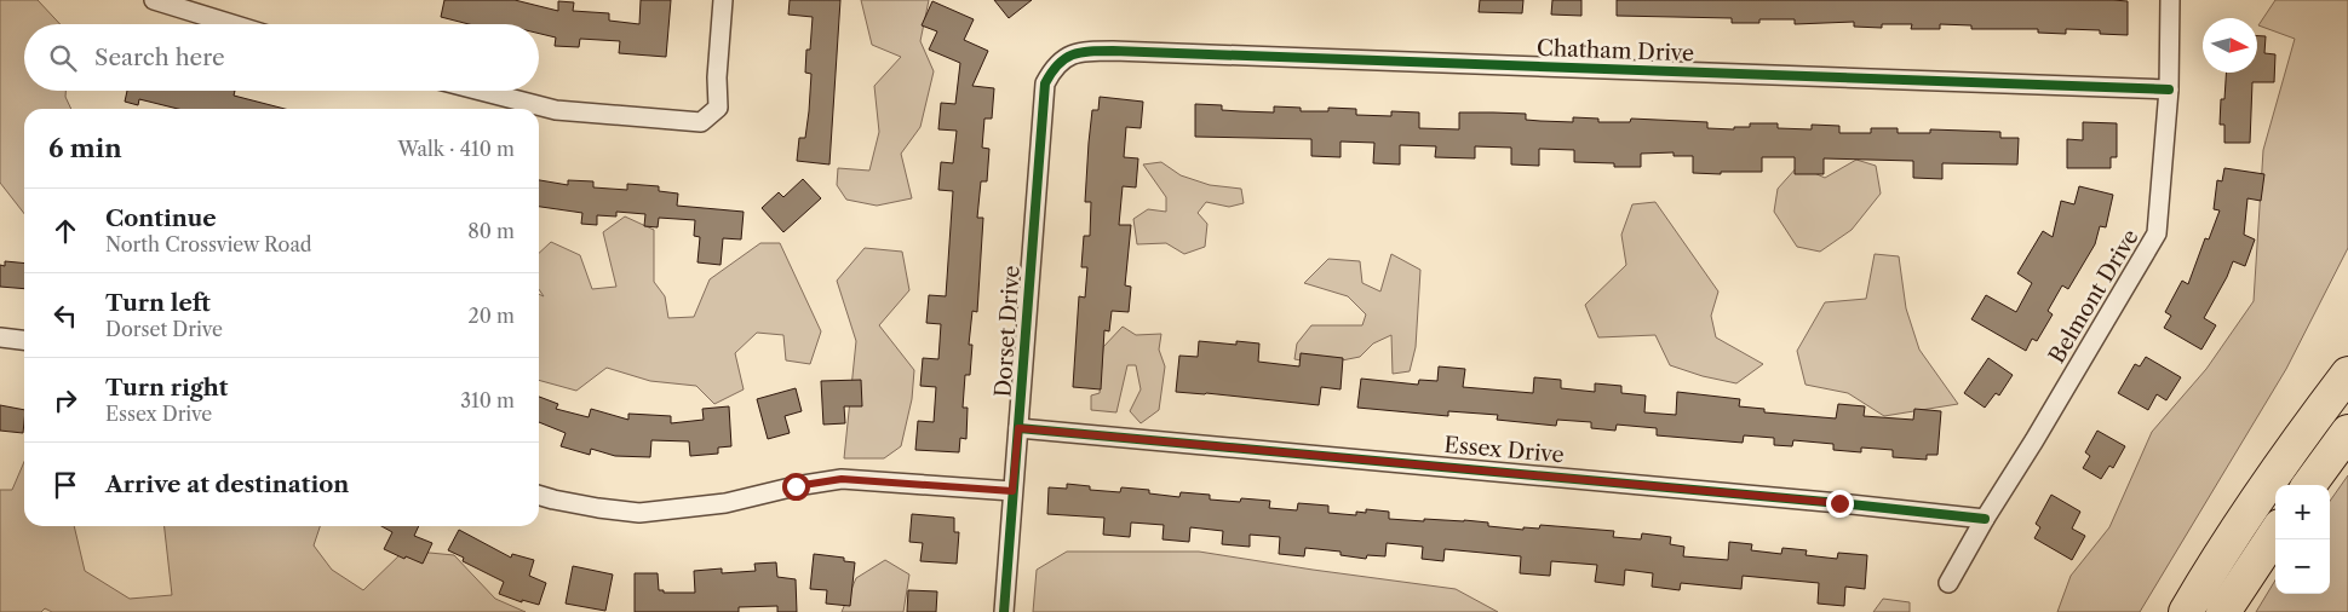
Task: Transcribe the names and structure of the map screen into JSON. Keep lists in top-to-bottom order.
{
  "streets": {
    "street": [
      "Chatham Drive",
      "Belmont Drive",
      "Dorset Drive",
      "Essex Drive"
    ]
  },
  "crossings": [
    ["Chatham Drive", "Belmont Drive"],
    ["Chatham Drive", "Dorset Drive"],
    ["Belmont Drive", "Essex Drive"],
    ["Dorset Drive", "Essex Drive"]
  ],
  "north": "right",
  "page": {
    "search": "Search here",
    "heading": ["6 min", "Walk · 410 m"],
    "list": [
      ["Continue", "North Crossview Road", "80 m"],
      ["Turn left", "Dorset Drive", "20 m"],
      ["Turn right", "Essex Drive", "310 m"],
      "Arrive at destination"
    ],
    "map_buttons": ["+", "−"]
  }
}
